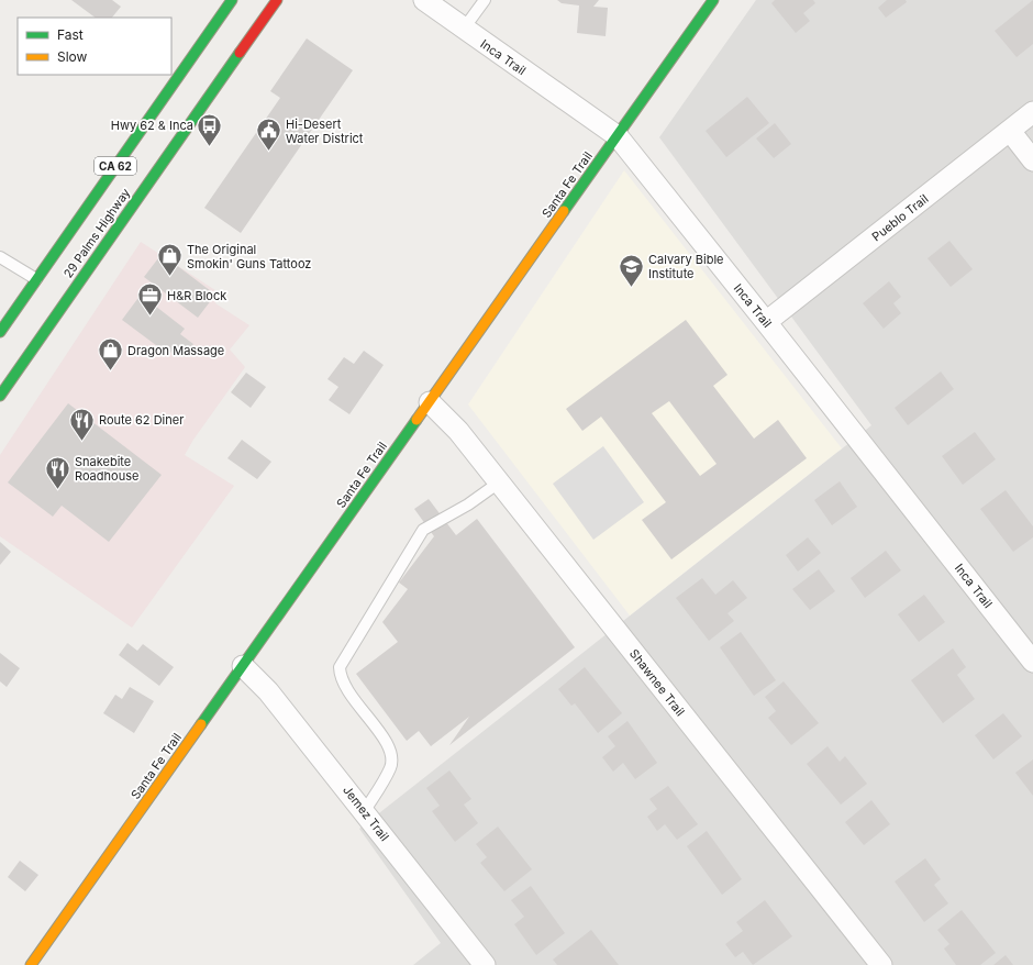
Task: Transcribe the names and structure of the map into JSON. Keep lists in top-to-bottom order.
{
  "streets": {
    "street": [
      "Inca Trail",
      "CA 62",
      "Santa Fe Trail",
      "Pueblo Trail",
      "29 Palms Highway",
      "Shawnee Trail",
      "Jemez Trail"
    ]
  },
  "crossings": [
    ["Inca Trail", "Santa Fe Trail"],
    ["Inca Trail", "Pueblo Trail"],
    ["Santa Fe Trail", "Shawnee Trail"],
    ["Santa Fe Trail", "Jemez Trail"]
  ],
  "places": {
    "bus stop": ["Hwy 62 & Inca"],
    "public building": ["Hi-Desert Water District"],
    "shop": ["The Original Smokin' Guns Tattooz", "Dragon Massage"],
    "school or university": ["Calvary Bible Institute"],
    "office": ["H&R Block"],
    "restaurant": ["Route 62 Diner", "Snakebite Roadhouse"]
  },
  "legend": ["Fast", "Slow"]
}
